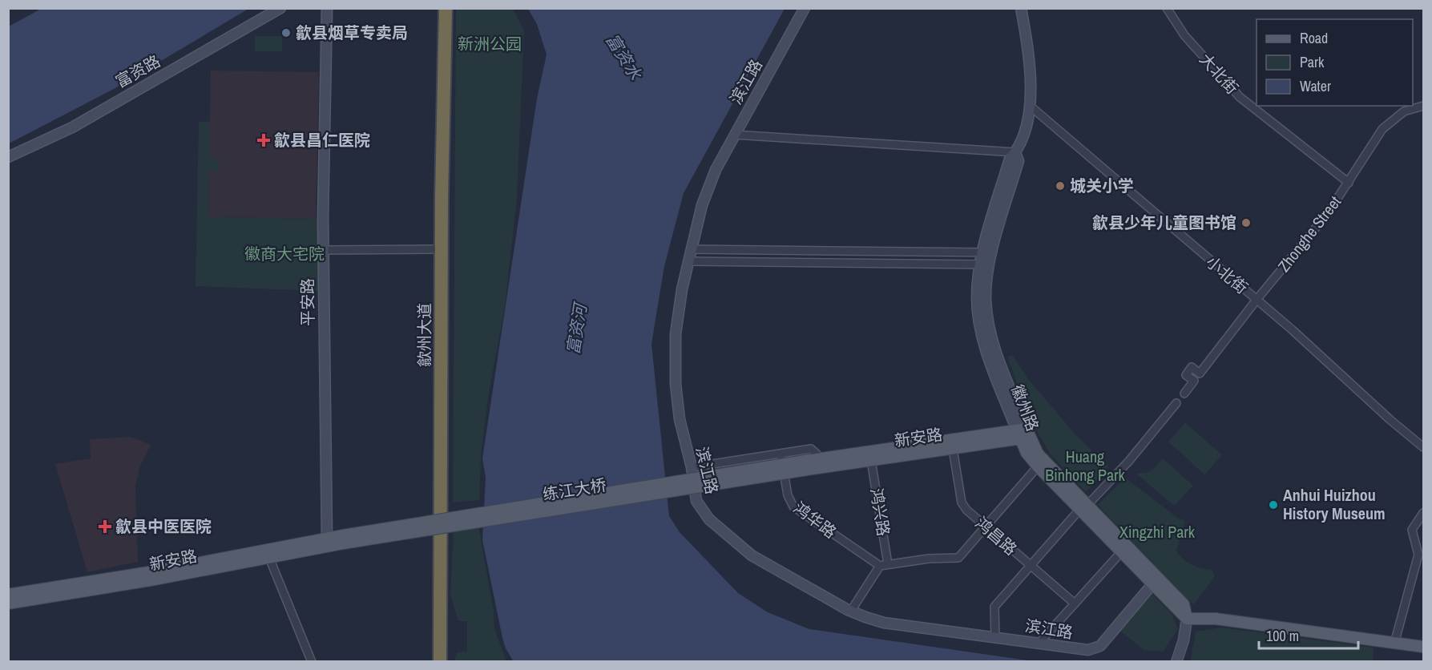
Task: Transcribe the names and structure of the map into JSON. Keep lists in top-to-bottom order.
{
  "streets": {
    "highway": ["歙州大道"],
    "main road": ["徽州路", "新安路", "练江大桥"],
    "street": [
      "富资路",
      "大北街",
      "滨江路",
      "Zhonghe Street",
      "小北街",
      "平安路",
      "鸿兴路",
      "鸿华路",
      "鸿昌路"
    ]
  },
  "crossings": [
    ["大北街", "Zhonghe Street"],
    ["滨江路", "徽州路"],
    ["Zhonghe Street", "小北街"],
    ["小北街", "徽州路"],
    ["平安路", "新安路"],
    ["徽州路", "新安路"],
    ["新安路", "练江大桥"],
    ["新安路", "鸿兴路"],
    ["新安路", "鸿昌路"],
    ["鸿兴路", "鸿华路"]
  ],
  "water": ["富资水", "富资河"],
  "parks": [
    "新洲公园",
    "徽商大宅院",
    "Huang Binhong Park",
    "Xingzhi Park"
  ],
  "places": {
    "other": [
      "歙县烟草专卖局",
      "城关小学",
      "歙县少年儿童图书馆",
      "Anhui Huizhou History Museum"
    ],
    "health": ["歙县昌仁医院", "歙县中医医院"]
  },
  "legend": ["Road", "Park", "Water"],
  "scale_bar": "100 m"
}
